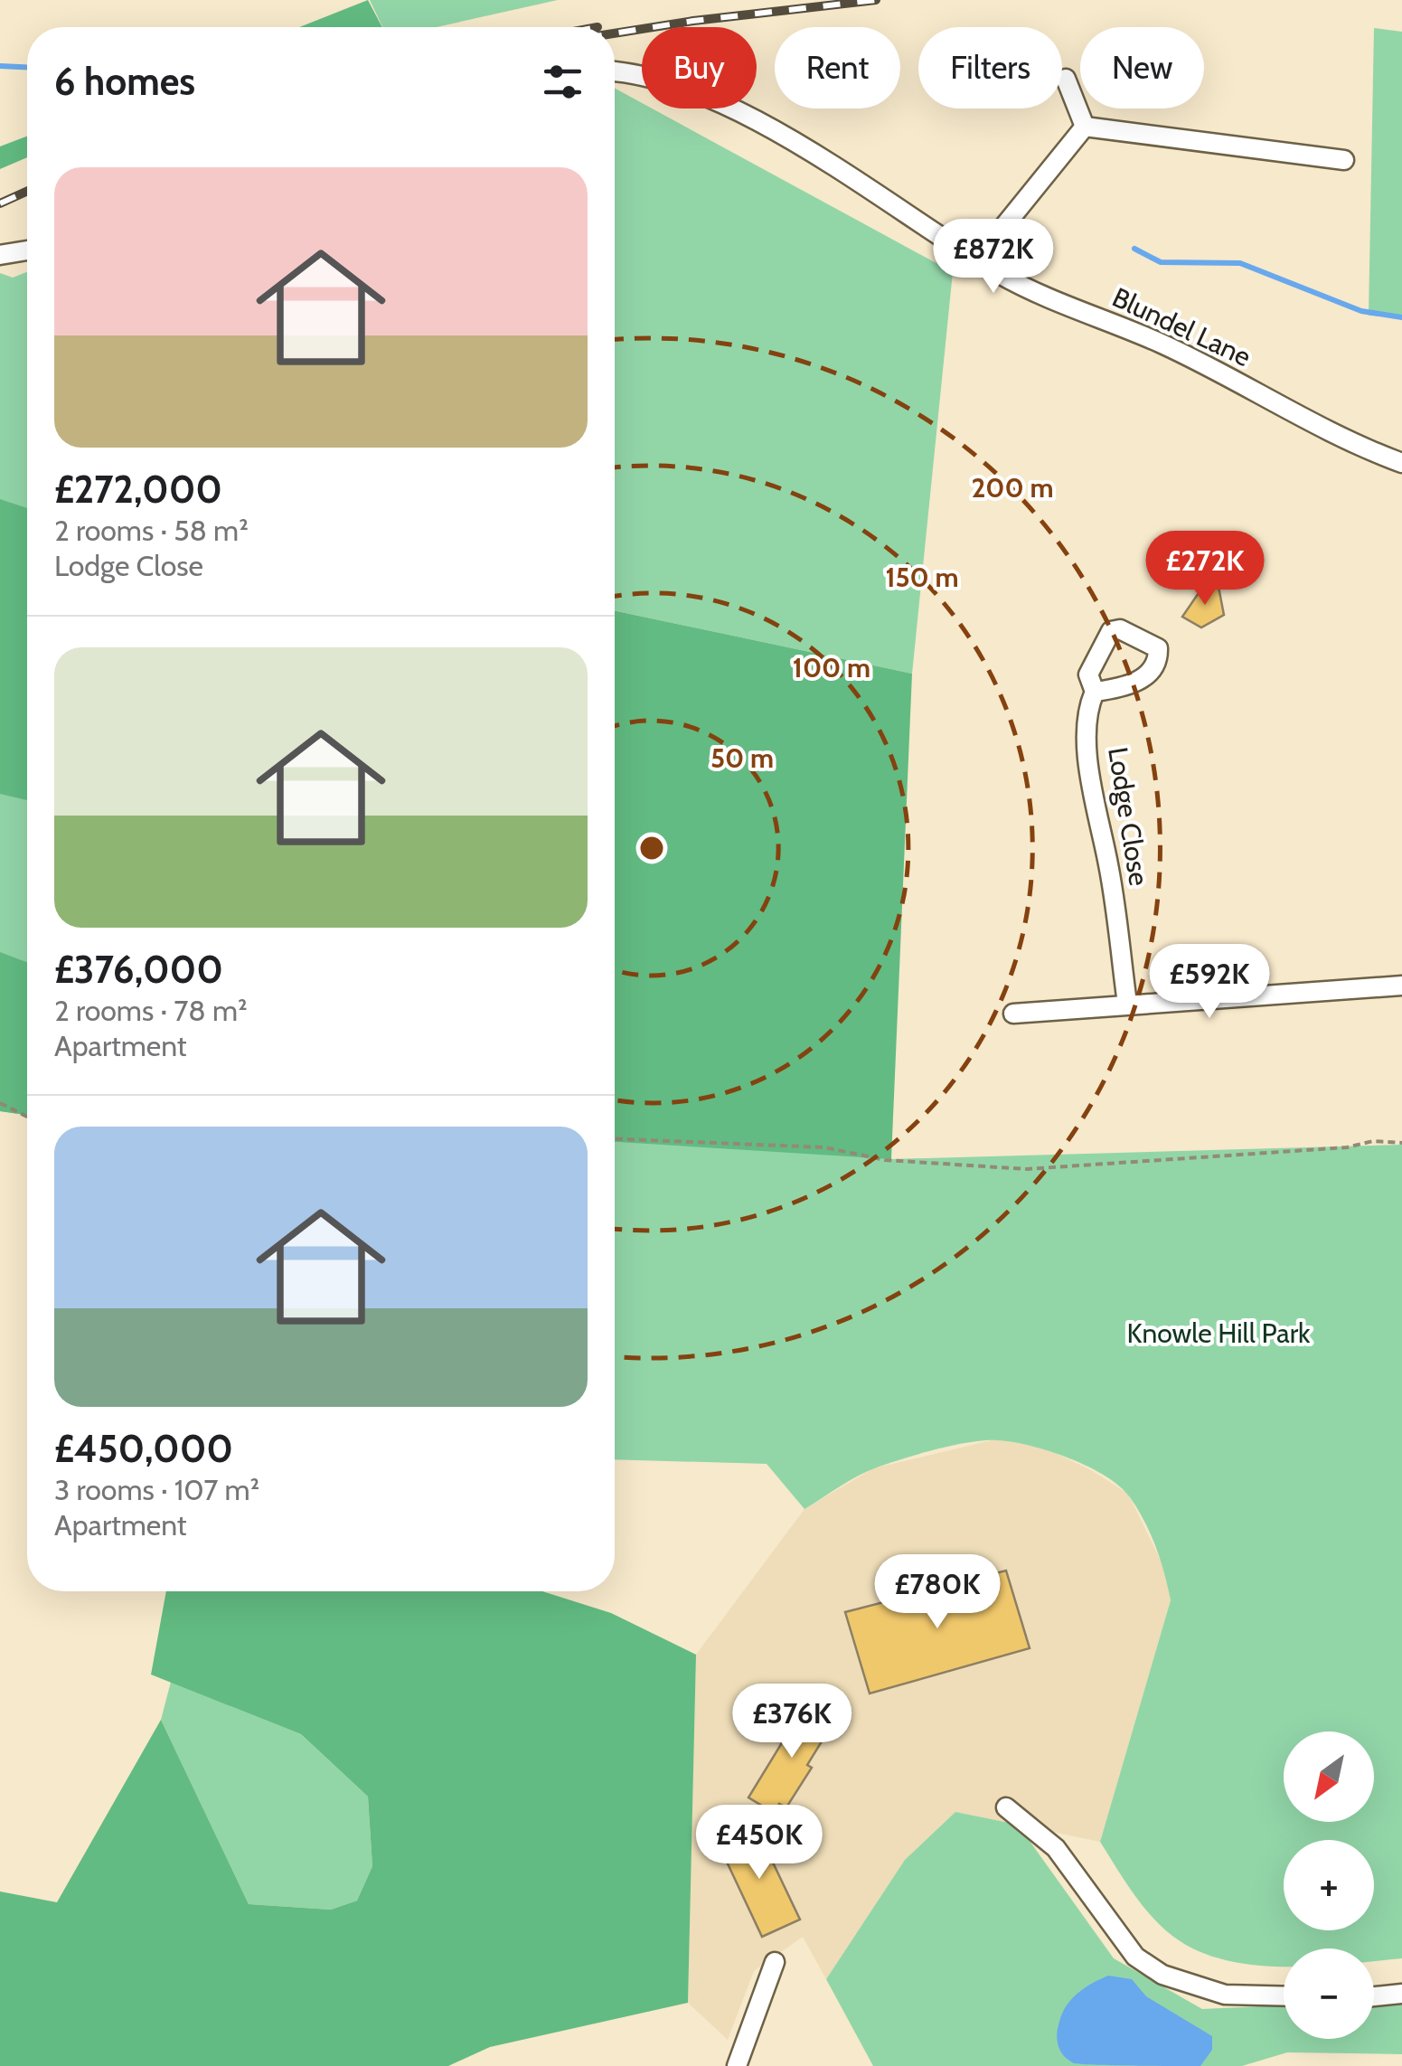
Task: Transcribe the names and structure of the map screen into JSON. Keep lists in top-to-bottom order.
{
  "streets": {
    "street": ["Blundel Lane", "Lodge Close"]
  },
  "parks": ["Knowle Hill Park"],
  "north": "bottom left",
  "page": {
    "chip": [
      "Buy",
      "Rent",
      "Filters",
      "New"
    ],
    "heading": "6 homes",
    "list": [
      {
        "name": "£272,000",
        "note": "2 rooms · 58 m² · Lodge Close"
      },
      {
        "name": "£376,000",
        "note": "2 rooms · 78 m² · Apartment"
      },
      {
        "name": "£450,000",
        "note": "3 rooms · 107 m² · Apartment"
      }
    ],
    "price": [
      "£872K",
      "£272K",
      "£592K",
      "£780K",
      "£376K",
      "£450K"
    ],
    "map_buttons": ["+", "−"]
  },
  "rings": [
    "200 m",
    "150 m",
    "100 m",
    "50 m"
  ]
}
